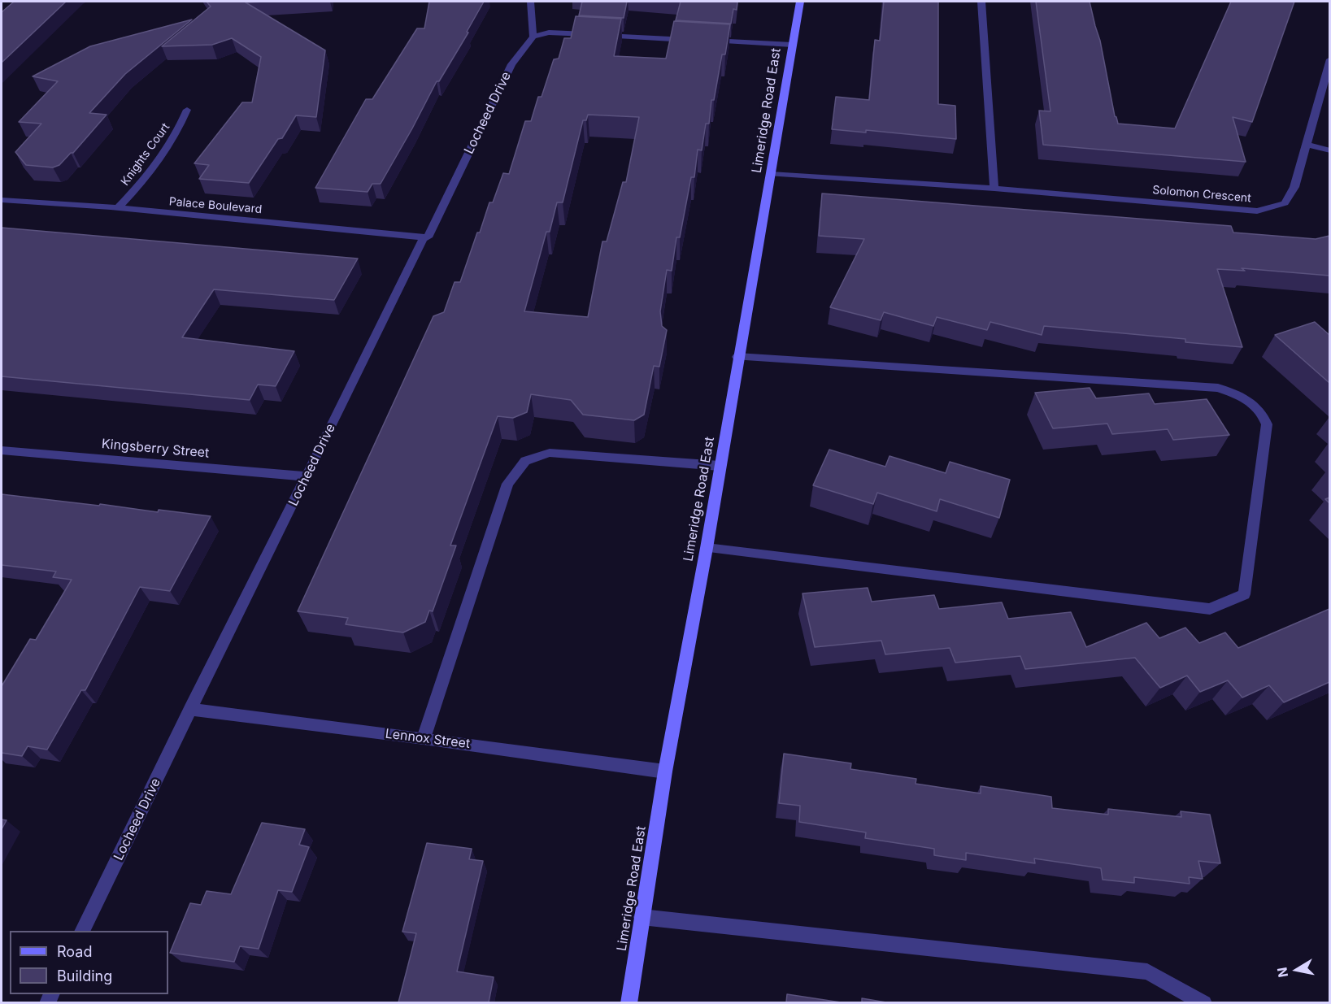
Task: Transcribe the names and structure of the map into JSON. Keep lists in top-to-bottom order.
{
  "streets": {
    "street": [
      "Limeridge Road East",
      "Locheed Drive",
      "Knights Court",
      "Solomon Crescent",
      "Palace Boulevard",
      "Kingsberry Street",
      "Lennox Street"
    ]
  },
  "crossings": [
    ["Limeridge Road East", "Solomon Crescent"],
    ["Limeridge Road East", "Lennox Street"],
    ["Locheed Drive", "Palace Boulevard"],
    ["Locheed Drive", "Kingsberry Street"],
    ["Locheed Drive", "Lennox Street"],
    ["Knights Court", "Palace Boulevard"]
  ],
  "legend": ["Road", "Building"],
  "north": "left"
}
